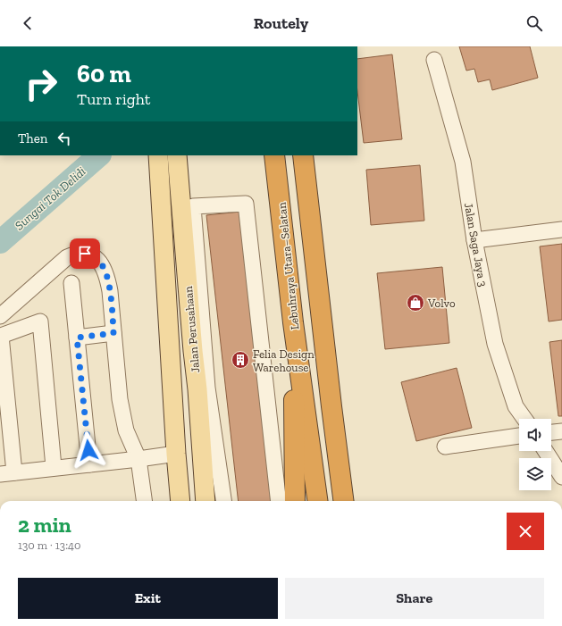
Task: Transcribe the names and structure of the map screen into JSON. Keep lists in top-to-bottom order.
{
  "streets": {
    "highway": ["Lebuhraya Utara–Selatan"],
    "main road": ["Jalan Perusahaan"],
    "street": ["Jalan Saga Jaya 3"]
  },
  "water": ["Sungai Tok Delidi"],
  "places": {
    "shop": ["Volvo"],
    "building": ["Felia Design Warehouse"]
  },
  "page": {
    "header": "Routely",
    "turn": ["60 m", "Turn right"],
    "then": "Then",
    "heading": ["2 min", "130 m · 13:40"],
    "buttons": ["Exit", "Share"]
  }
}
